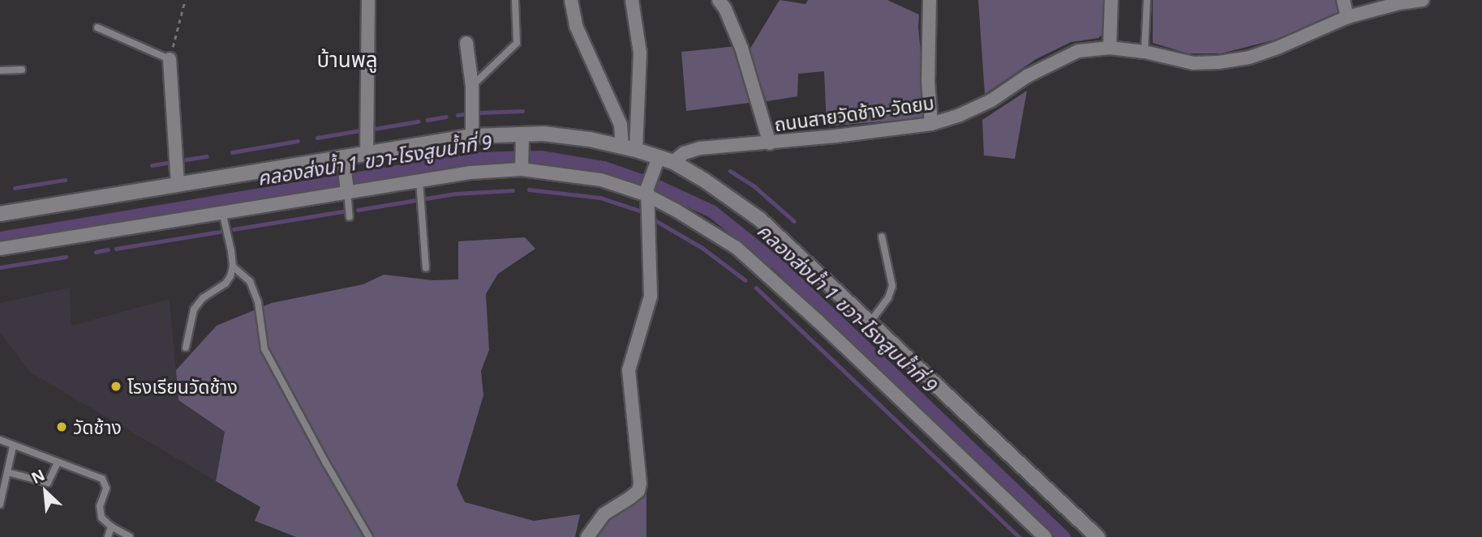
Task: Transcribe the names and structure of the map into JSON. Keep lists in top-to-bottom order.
{
  "streets": {
    "street": ["ถนนสายวัดช้าง-วัดยม"]
  },
  "districts": ["บ้านพลู"],
  "water": ["คลองส่งน้ำ 1 ขวา-โรงสูบน้ำที่ 9"],
  "places": ["โรงเรียนวัดช้าง", "วัดช้าง"],
  "north": "top left"
}
